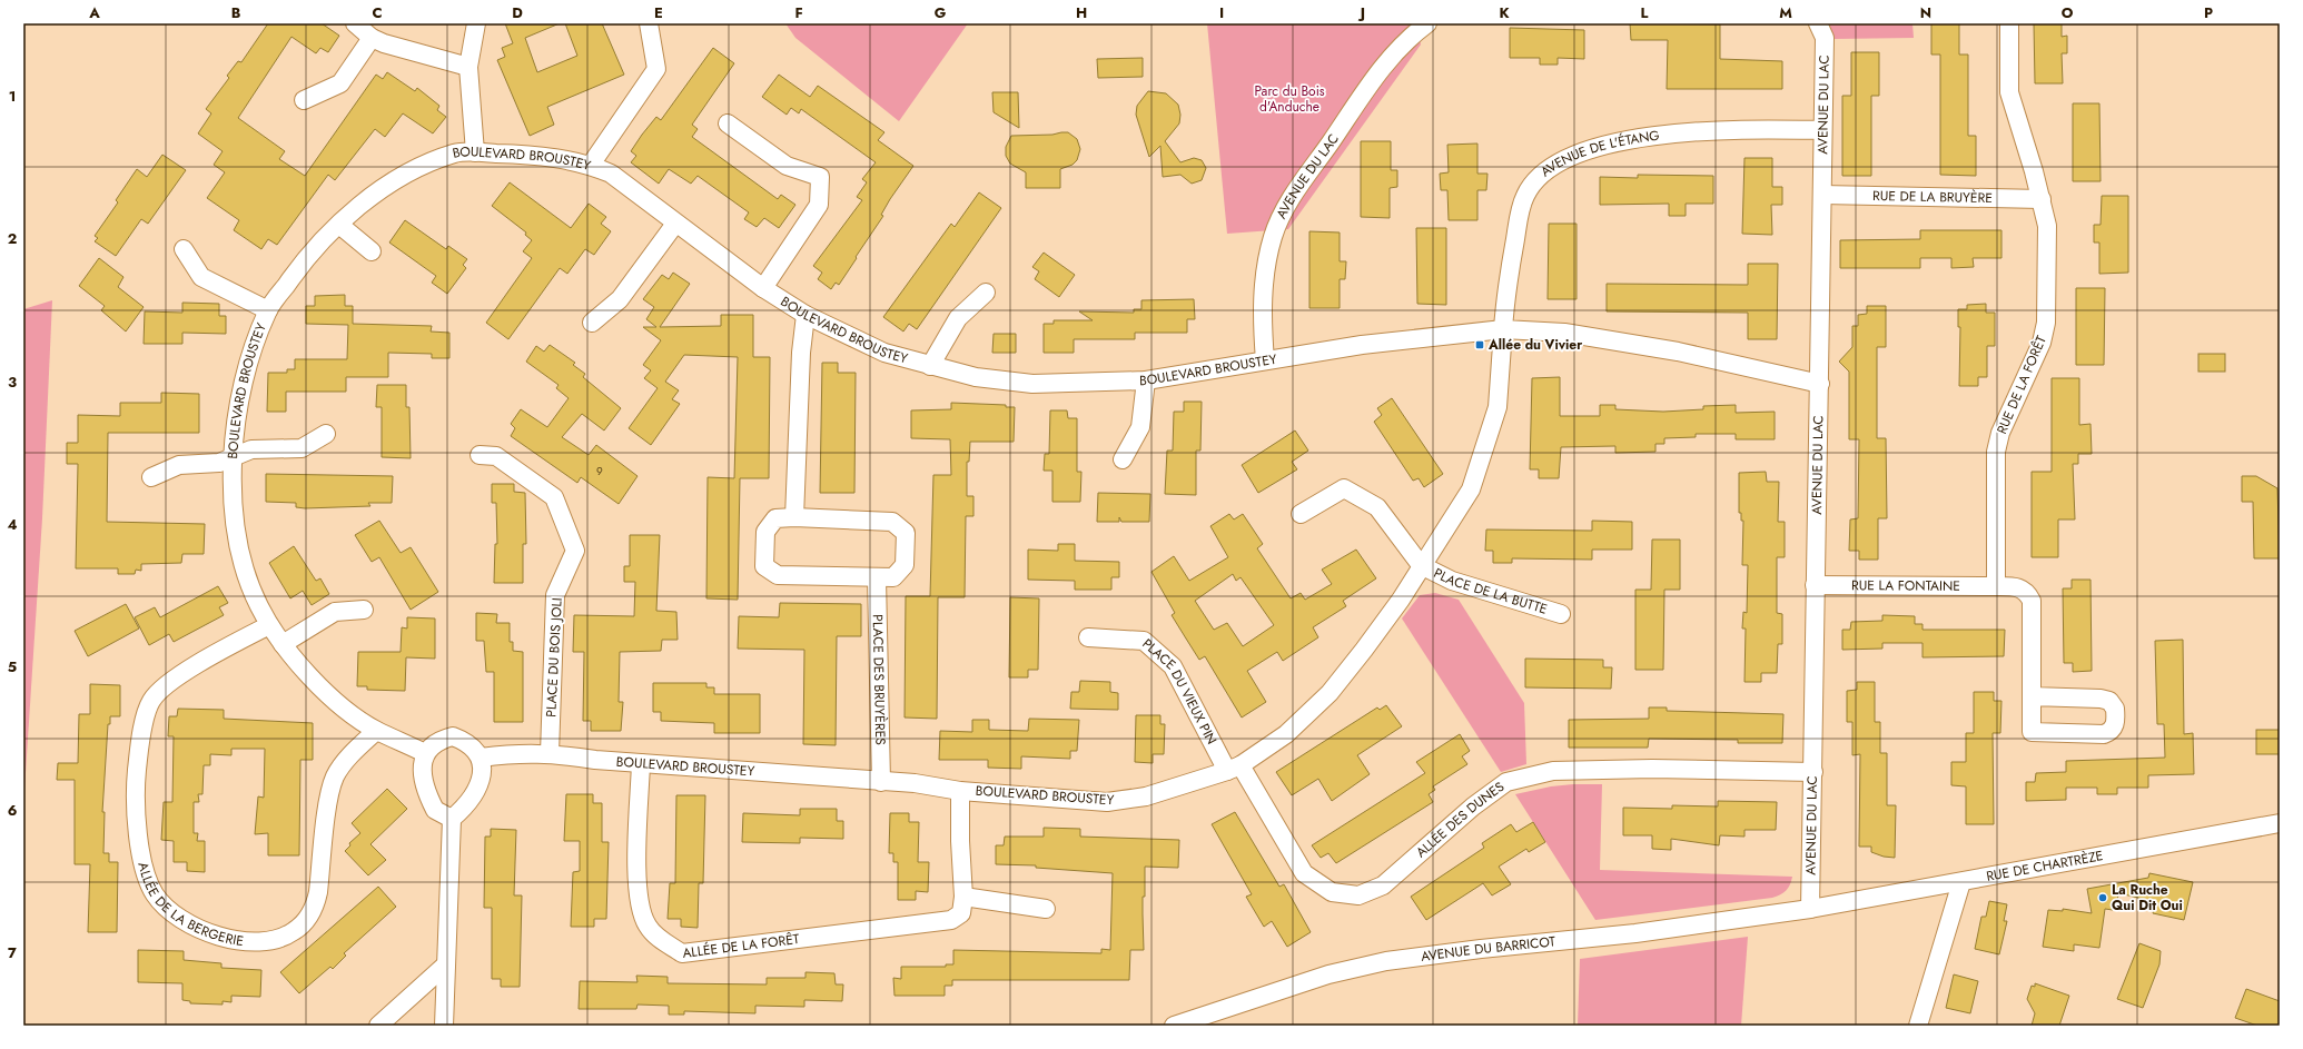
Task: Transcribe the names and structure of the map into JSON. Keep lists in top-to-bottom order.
{
  "streets": {
    "street": [
      "AVENUE DU LAC",
      "AVENUE DE L'ÉTANG",
      "BOULEVARD BROUSTEY",
      "RUE DE LA BRUYÈRE",
      "RUE DE LA FORÊT",
      "RUE LA FONTAINE",
      "PLACE DE LA BUTTE",
      "PLACE DU BOIS JOLI",
      "PLACE DES BRUYÈRES",
      "PLACE DU VIEUX PIN",
      "ALLÉE DES DUNES",
      "RUE DE CHARTRÈZE",
      "ALLÉE DE LA BERGERIE",
      "ALLÉE DE LA FORÊT",
      "AVENUE DU BARRICOT"
    ]
  },
  "crossings": [
    ["AVENUE DU LAC", "AVENUE DE L'ÉTANG"],
    ["AVENUE DU LAC", "BOULEVARD BROUSTEY"],
    ["AVENUE DU LAC", "RUE DE LA BRUYÈRE"],
    ["AVENUE DU LAC", "RUE LA FONTAINE"],
    ["AVENUE DU LAC", "ALLÉE DES DUNES"],
    ["AVENUE DU LAC", "RUE DE CHARTRÈZE"],
    ["AVENUE DU LAC", "AVENUE DU BARRICOT"],
    ["AVENUE DE L'ÉTANG", "BOULEVARD BROUSTEY"],
    ["BOULEVARD BROUSTEY", "PLACE DE LA BUTTE"],
    ["BOULEVARD BROUSTEY", "PLACE DU BOIS JOLI"],
    ["BOULEVARD BROUSTEY", "PLACE DES BRUYÈRES"],
    ["BOULEVARD BROUSTEY", "PLACE DU VIEUX PIN"],
    ["BOULEVARD BROUSTEY", "ALLÉE DES DUNES"],
    ["BOULEVARD BROUSTEY", "ALLÉE DE LA BERGERIE"],
    ["BOULEVARD BROUSTEY", "ALLÉE DE LA FORÊT"],
    ["RUE DE LA BRUYÈRE", "RUE DE LA FORÊT"],
    ["RUE DE LA FORÊT", "RUE LA FONTAINE"],
    ["PLACE DU VIEUX PIN", "ALLÉE DES DUNES"],
    ["RUE DE CHARTRÈZE", "AVENUE DU BARRICOT"]
  ],
  "parks": ["Parc du Bois d'Anduche"],
  "places": {
    "transit": ["Allée du Vivier"],
    "other": ["La Ruche Qui Dit Oui"]
  },
  "house_numbers": ["9"],
  "grid": {
    "columns": [
      "A",
      "B",
      "C",
      "D",
      "E",
      "F",
      "G",
      "H",
      "I",
      "J",
      "K",
      "L",
      "M",
      "N",
      "O",
      "P"
    ],
    "rows": [
      "1",
      "2",
      "3",
      "4",
      "5",
      "6",
      "7"
    ]
  }
}
